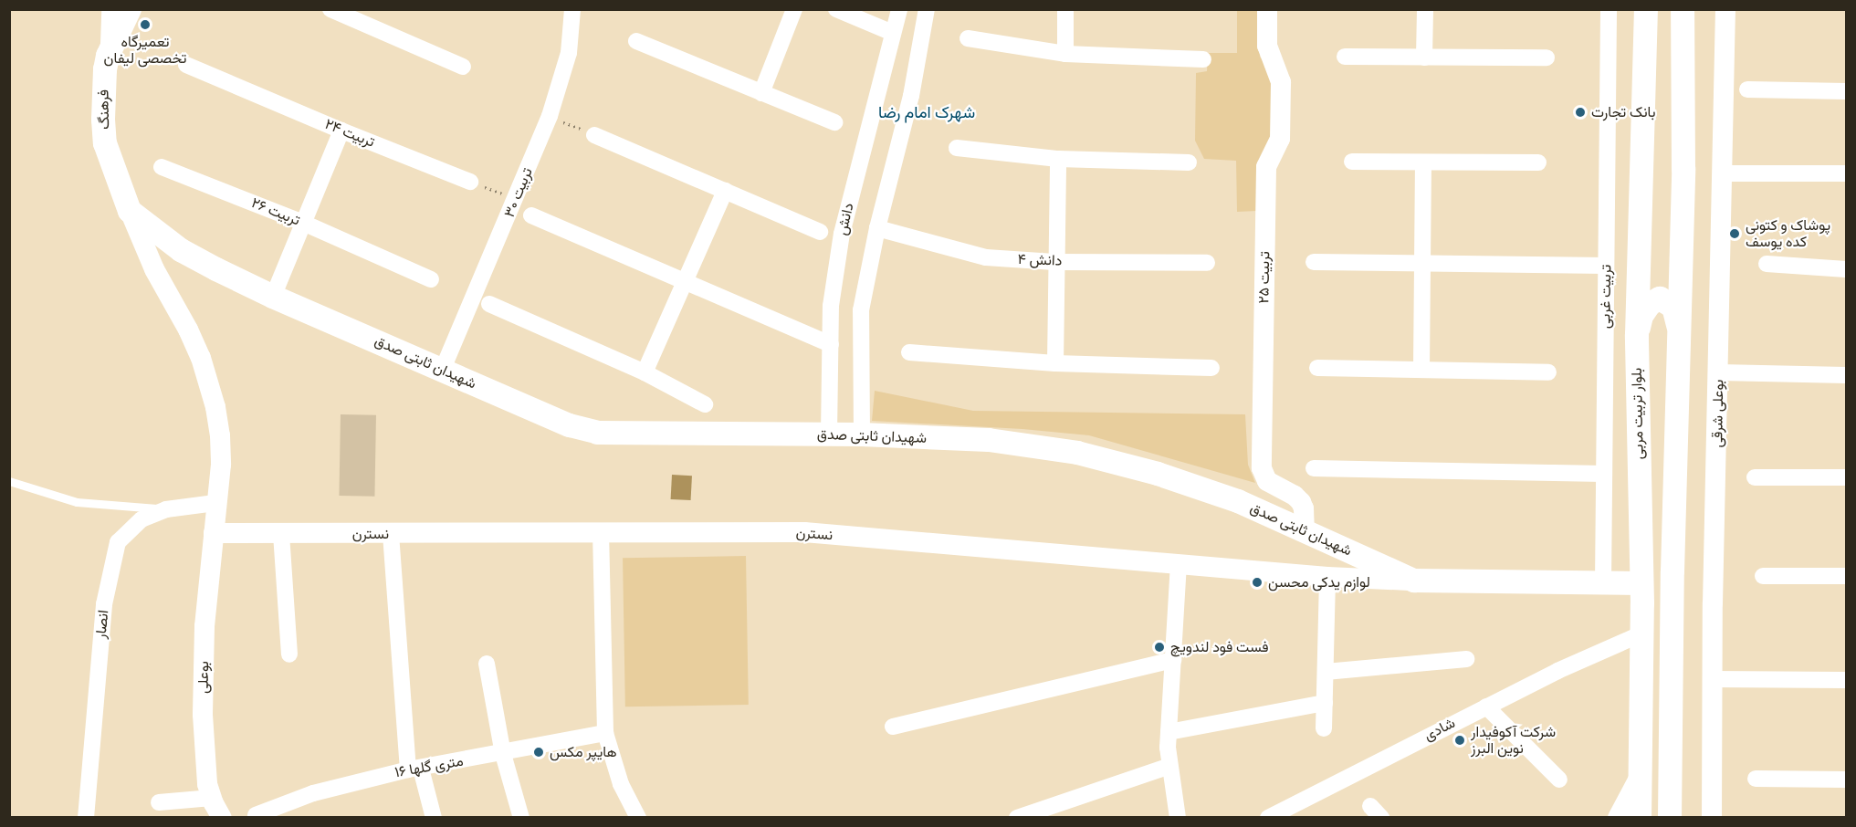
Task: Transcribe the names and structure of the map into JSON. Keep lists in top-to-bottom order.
{
  "streets": {
    "main road": ["فرهنگ", "شهیدان ثابتی صدق", "بلوار تربیت مربی"],
    "street": [
      "تربیت ۲۴",
      "تربیت ۳۰",
      "تربیت ۲۶",
      "دانش",
      "دانش ۴",
      "تربیت ۲۵",
      "تربیت غربی",
      "بوعلی شرقی",
      "نسترن",
      "انصار",
      "بوعلی",
      "شادی",
      "۱۶ متری گلها"
    ]
  },
  "crossings": [
    ["فرهنگ", "شهیدان ثابتی صدق"],
    ["فرهنگ", "بوعلی"],
    ["تربیت ۳۰", "شهیدان ثابتی صدق"],
    ["دانش", "شهیدان ثابتی صدق"],
    ["تربیت ۲۵", "شهیدان ثابتی صدق"],
    ["تربیت غربی", "شهیدان ثابتی صدق"],
    ["شهیدان ثابتی صدق", "بلوار تربیت مربی"],
    ["شهیدان ثابتی صدق", "نسترن"],
    ["شهیدان ثابتی صدق", "بوعلی"],
    ["بلوار تربیت مربی", "شادی"],
    ["نسترن", "بوعلی"],
    ["انصار", "بوعلی"]
  ],
  "districts": ["شهرک امام رضا"],
  "places": [
    "تعمیرگاه تخصصی لیفان",
    "بانک تجارت",
    "پوشاک و کتونی کده یوسف",
    "لوازم یدکی محسن",
    "فست فود لندویچ",
    "شرکت آکوفیدار نوین البرز",
    "هایپر مکس"
  ]
}
